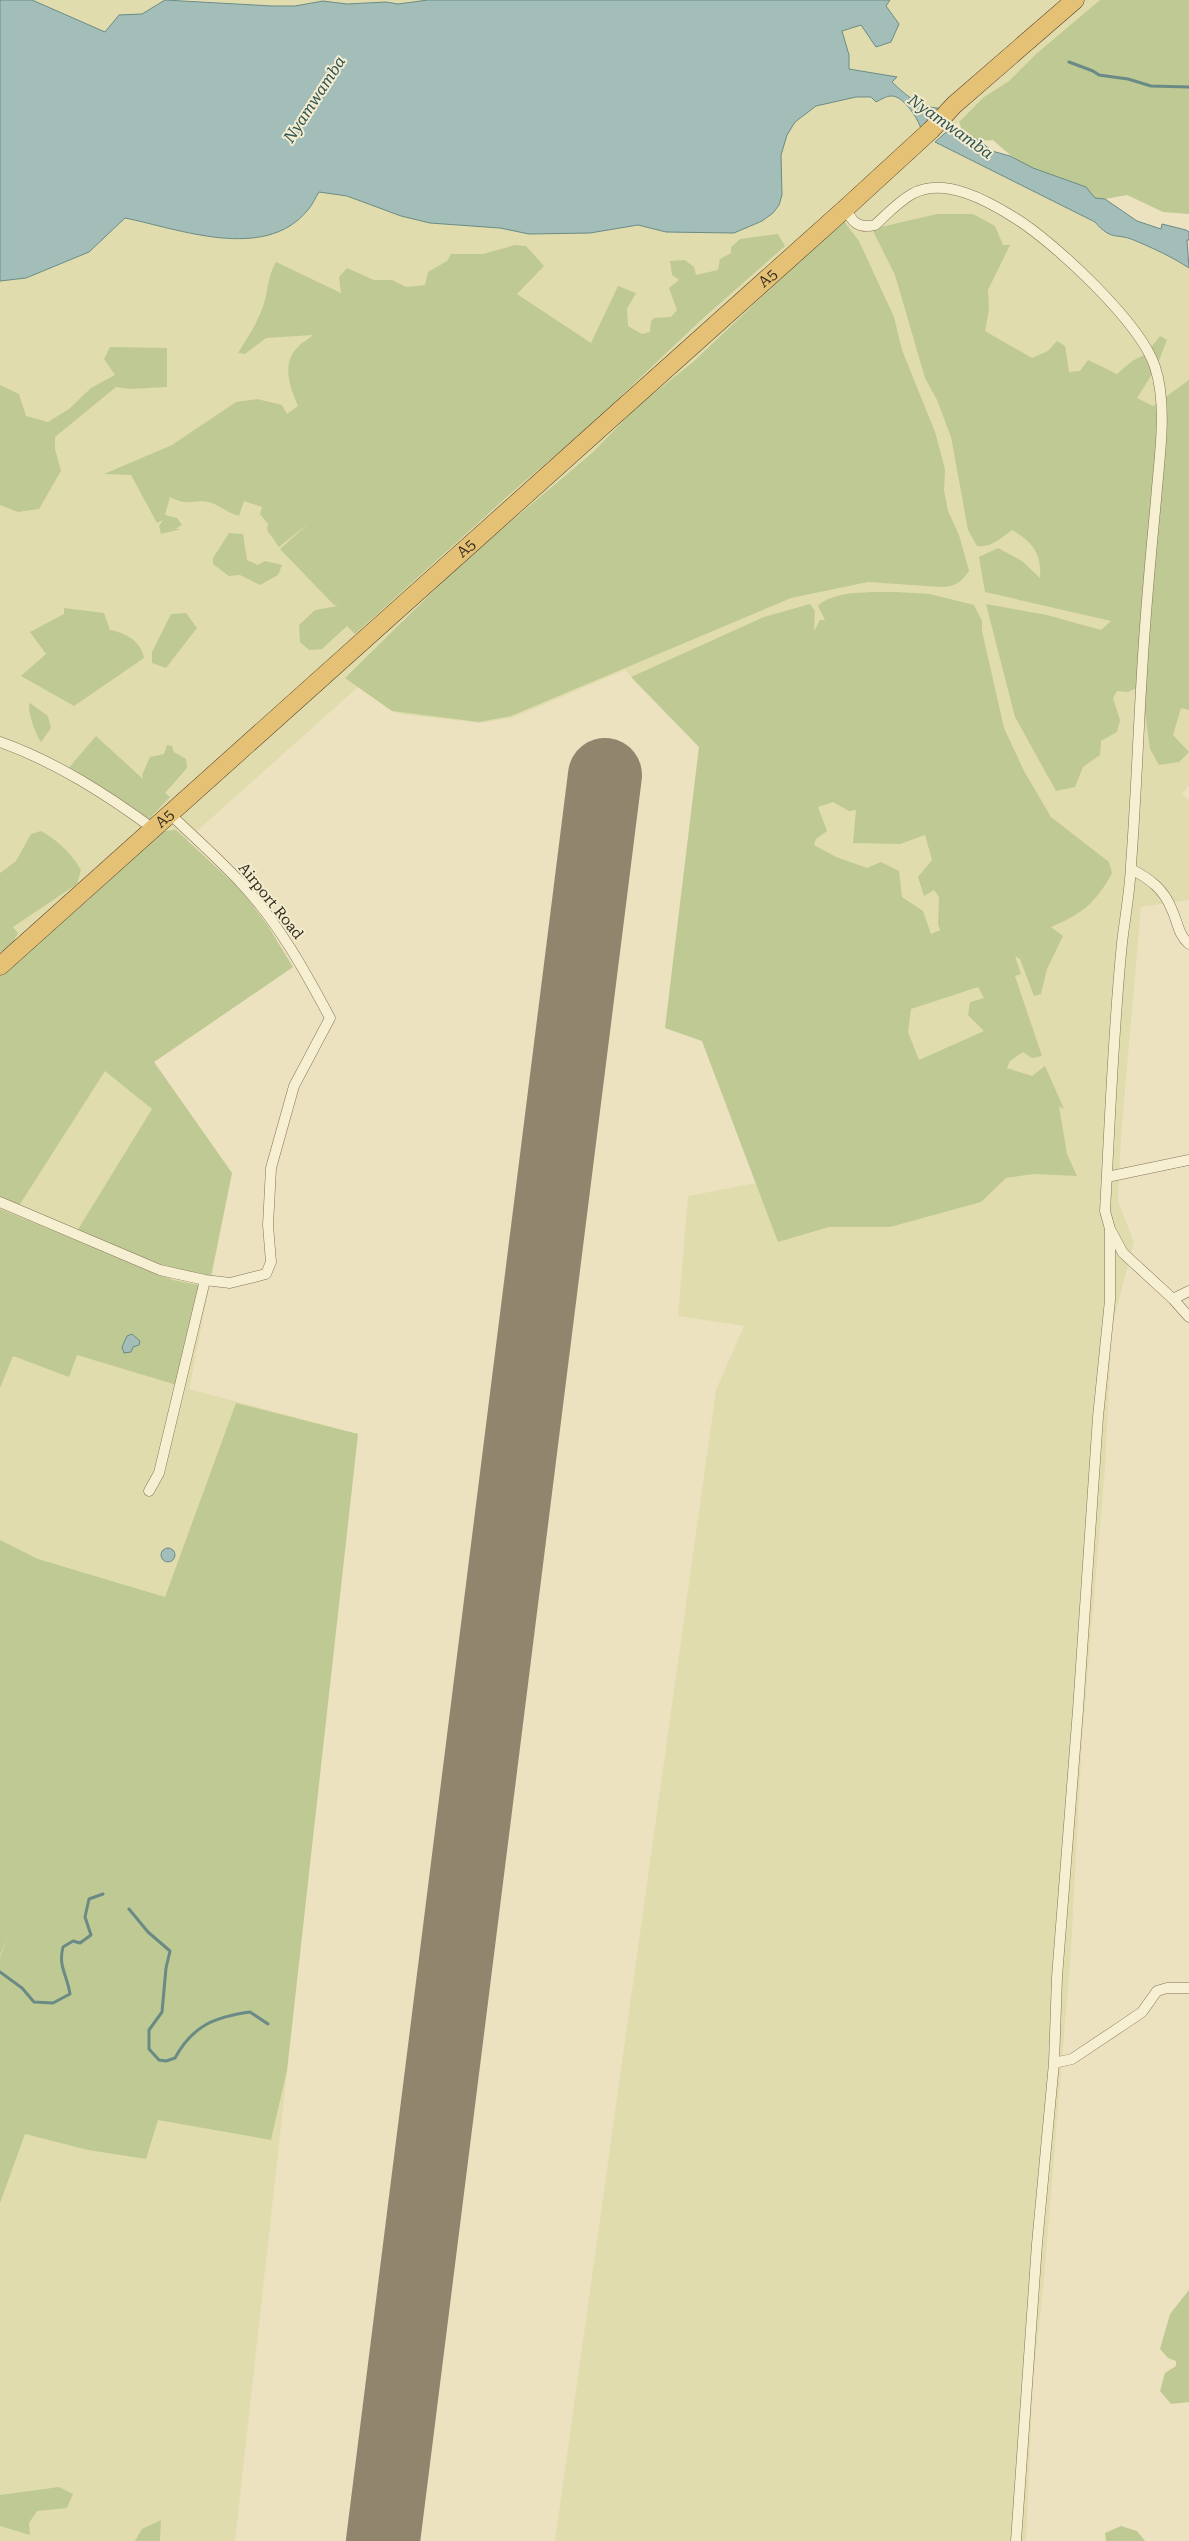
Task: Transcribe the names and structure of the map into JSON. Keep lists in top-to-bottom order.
{
  "streets": {
    "highway": ["A5"],
    "street": ["Airport Road"]
  },
  "crossings": [
    ["A5", "Airport Road"]
  ],
  "water": ["Nyamwamba"]
}
